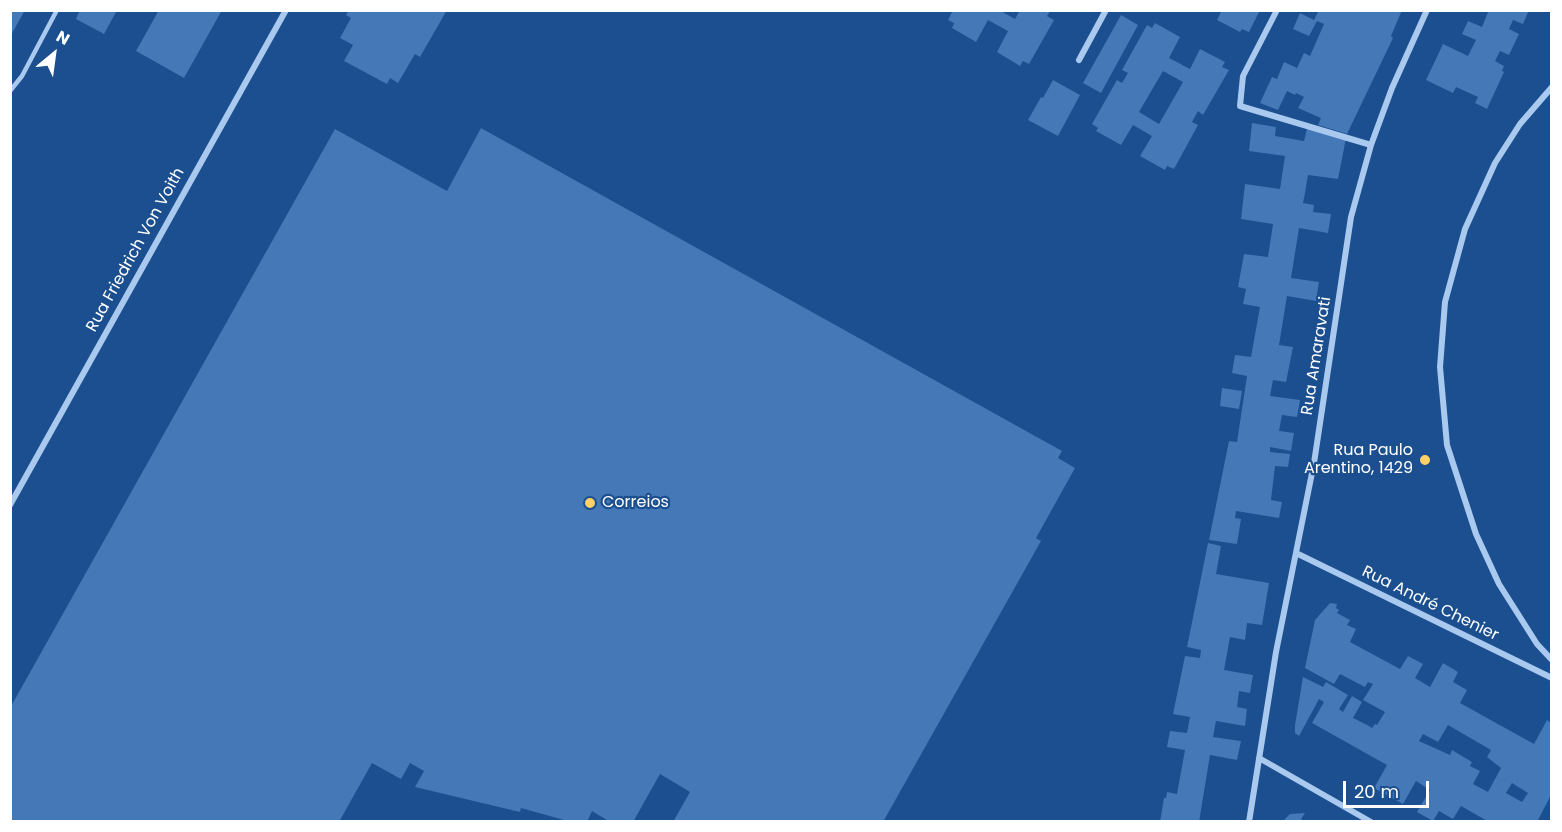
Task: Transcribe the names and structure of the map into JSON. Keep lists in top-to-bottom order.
{
  "streets": {
    "street": ["Rua Friedrich Von Voith", "Rua Amaravati", "Rua André Chenier"]
  },
  "crossings": [
    ["Rua Amaravati", "Rua André Chenier"]
  ],
  "places": ["Rua Paulo Arentino, 1429", "Correios"],
  "scale_bar": "20 m",
  "north": "top right"
}
